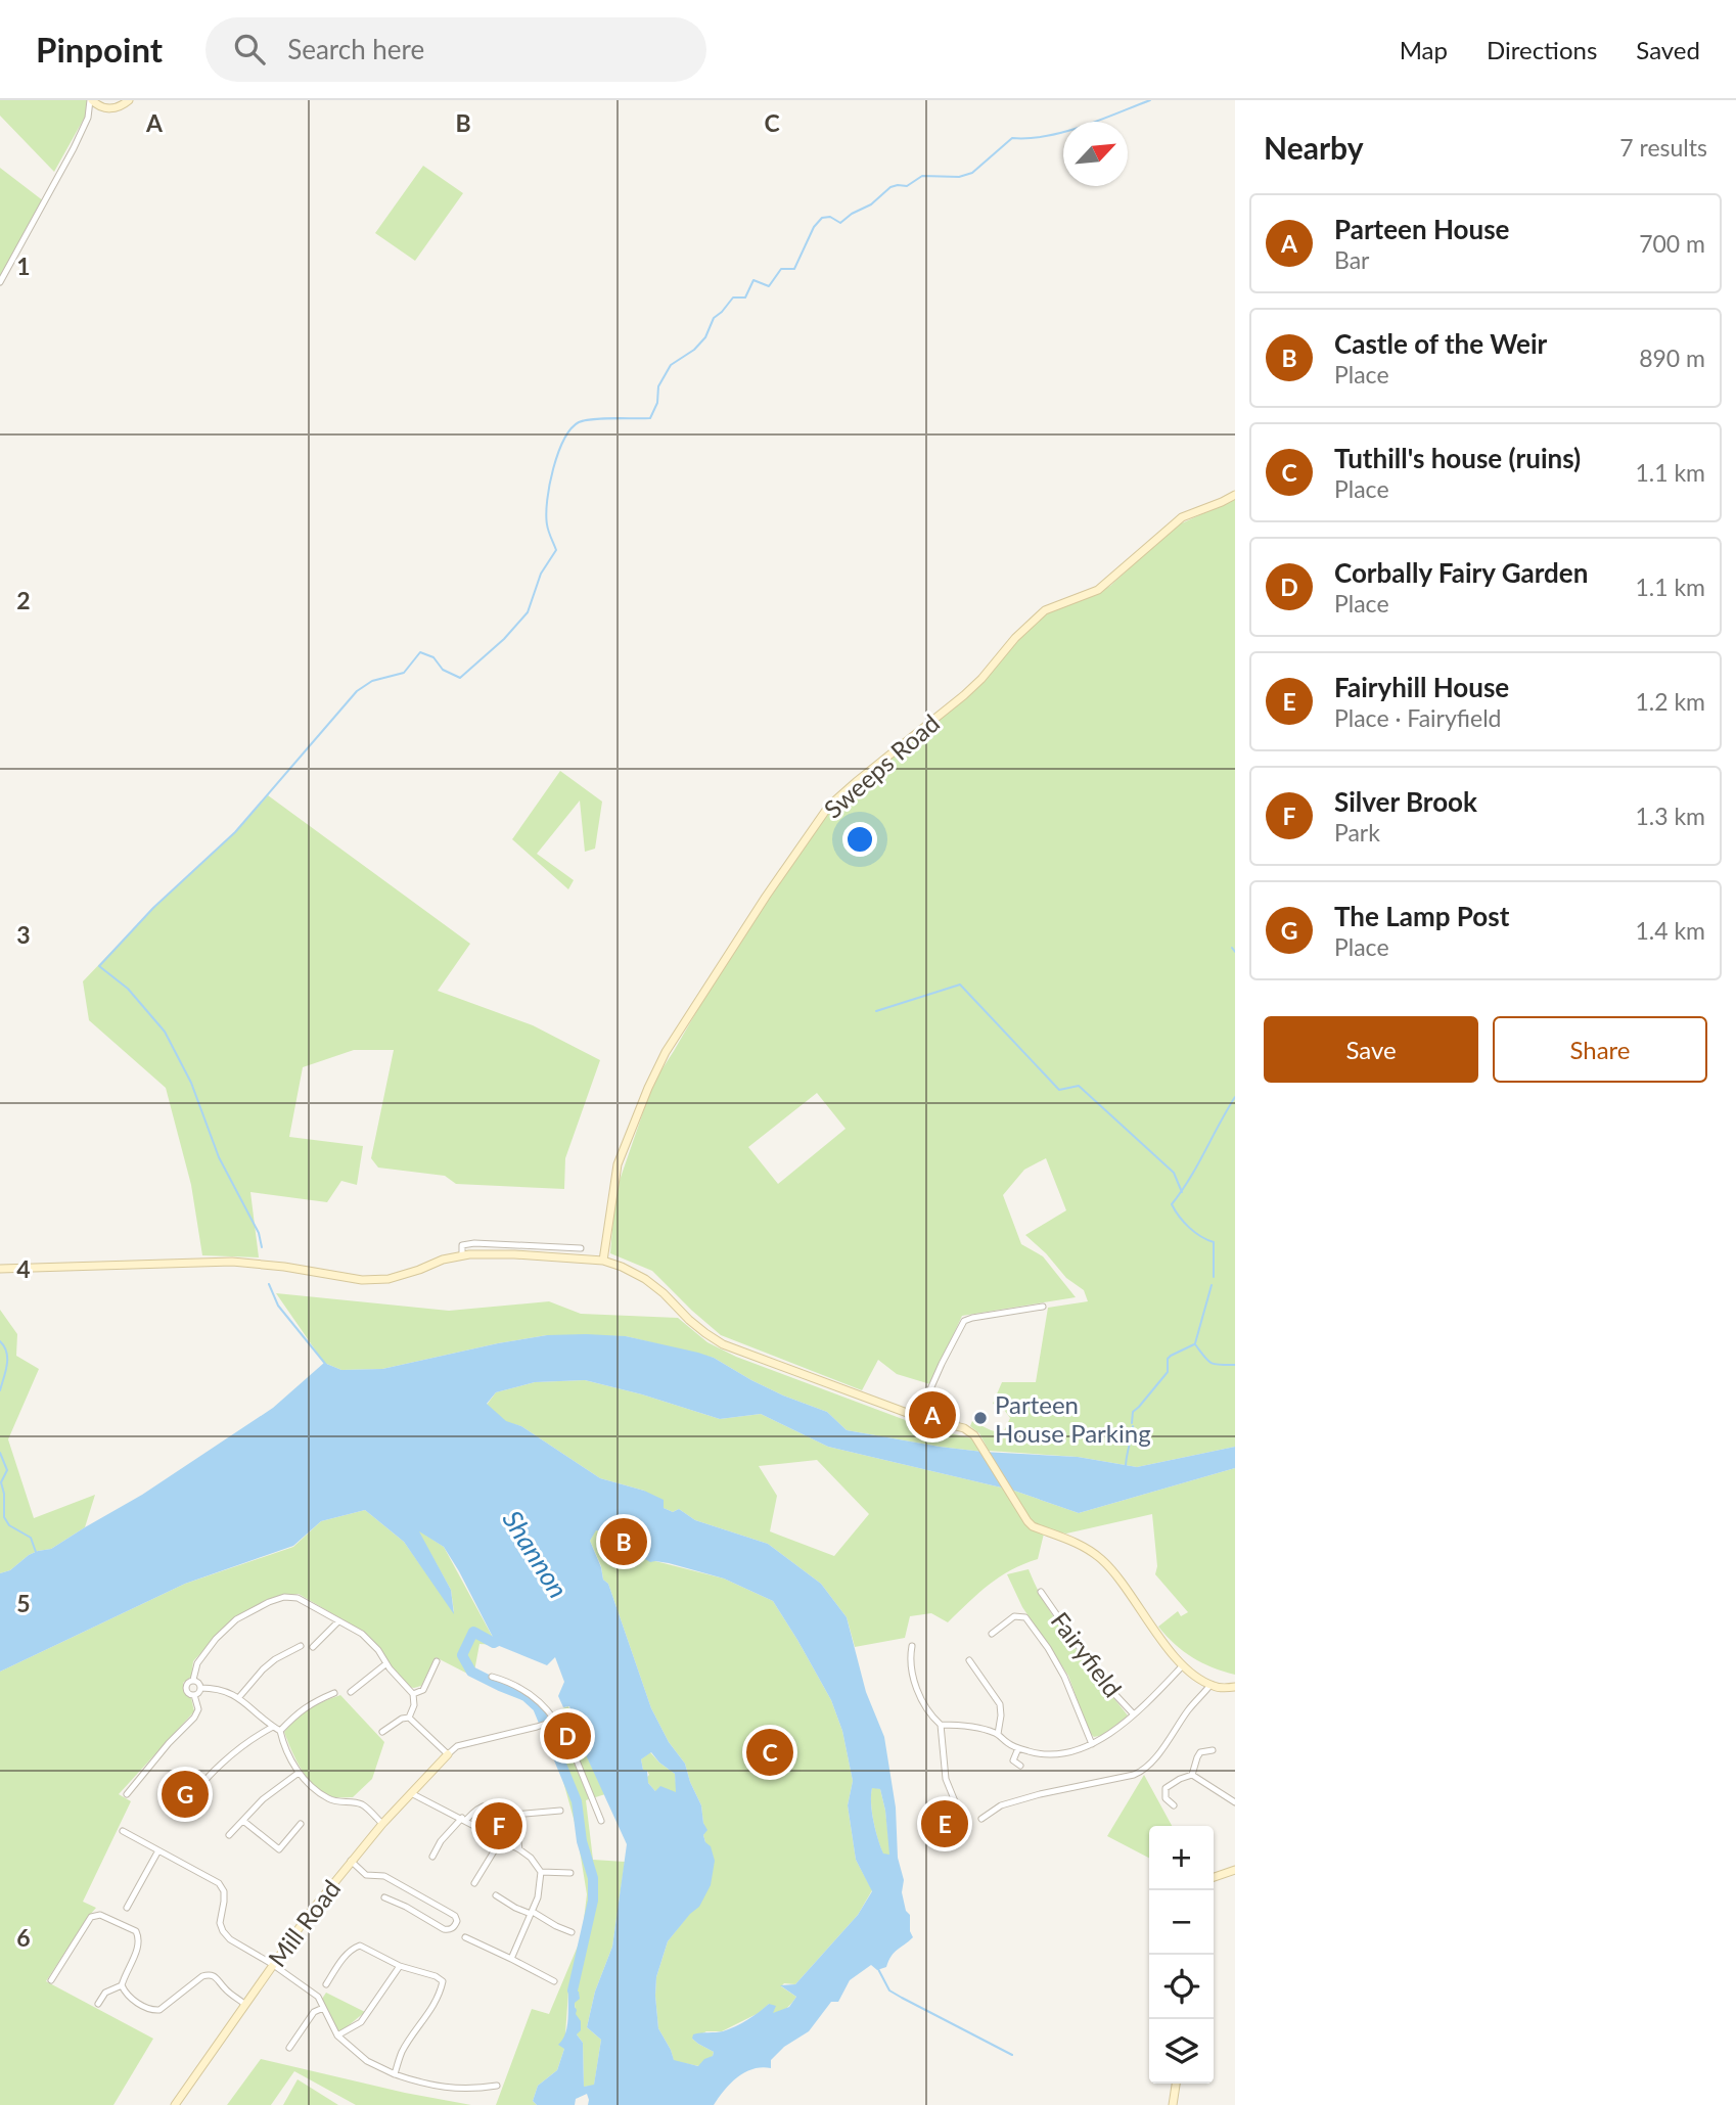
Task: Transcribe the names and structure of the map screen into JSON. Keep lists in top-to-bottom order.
{
  "streets": {
    "street": ["Sweeps Road", "Fairyfield", "Mill Road"]
  },
  "water": ["Shannon"],
  "places": ["Parteen House Parking"],
  "north": "top right",
  "page": {
    "header": "Pinpoint",
    "search": "Search here",
    "nav": ["Map", "Directions", "Saved"],
    "heading": ["Nearby", "7 results"],
    "list": [
      {
        "mark": "A",
        "name": "Parteen House",
        "note": "Bar",
        "value": "700 m"
      },
      {
        "mark": "B",
        "name": "Castle of the Weir",
        "note": "Place",
        "value": "890 m"
      },
      {
        "mark": "C",
        "name": "Tuthill's house (ruins)",
        "note": "Place",
        "value": "1.1 km"
      },
      {
        "mark": "D",
        "name": "Corbally Fairy Garden",
        "note": "Place",
        "value": "1.1 km"
      },
      {
        "mark": "E",
        "name": "Fairyhill House",
        "note": "Place · Fairyfield",
        "value": "1.2 km"
      },
      {
        "mark": "F",
        "name": "Silver Brook",
        "note": "Park",
        "value": "1.3 km"
      },
      {
        "mark": "G",
        "name": "The Lamp Post",
        "note": "Place",
        "value": "1.4 km"
      }
    ],
    "buttons": ["Save", "Share"],
    "pins": [
      "A",
      "B",
      "D",
      "C",
      "G",
      "E",
      "F"
    ],
    "map_buttons": ["+", "−"]
  },
  "grid": {
    "columns": ["A", "B", "C"],
    "rows": [
      "1",
      "2",
      "3",
      "4",
      "5",
      "6"
    ]
  }
}
